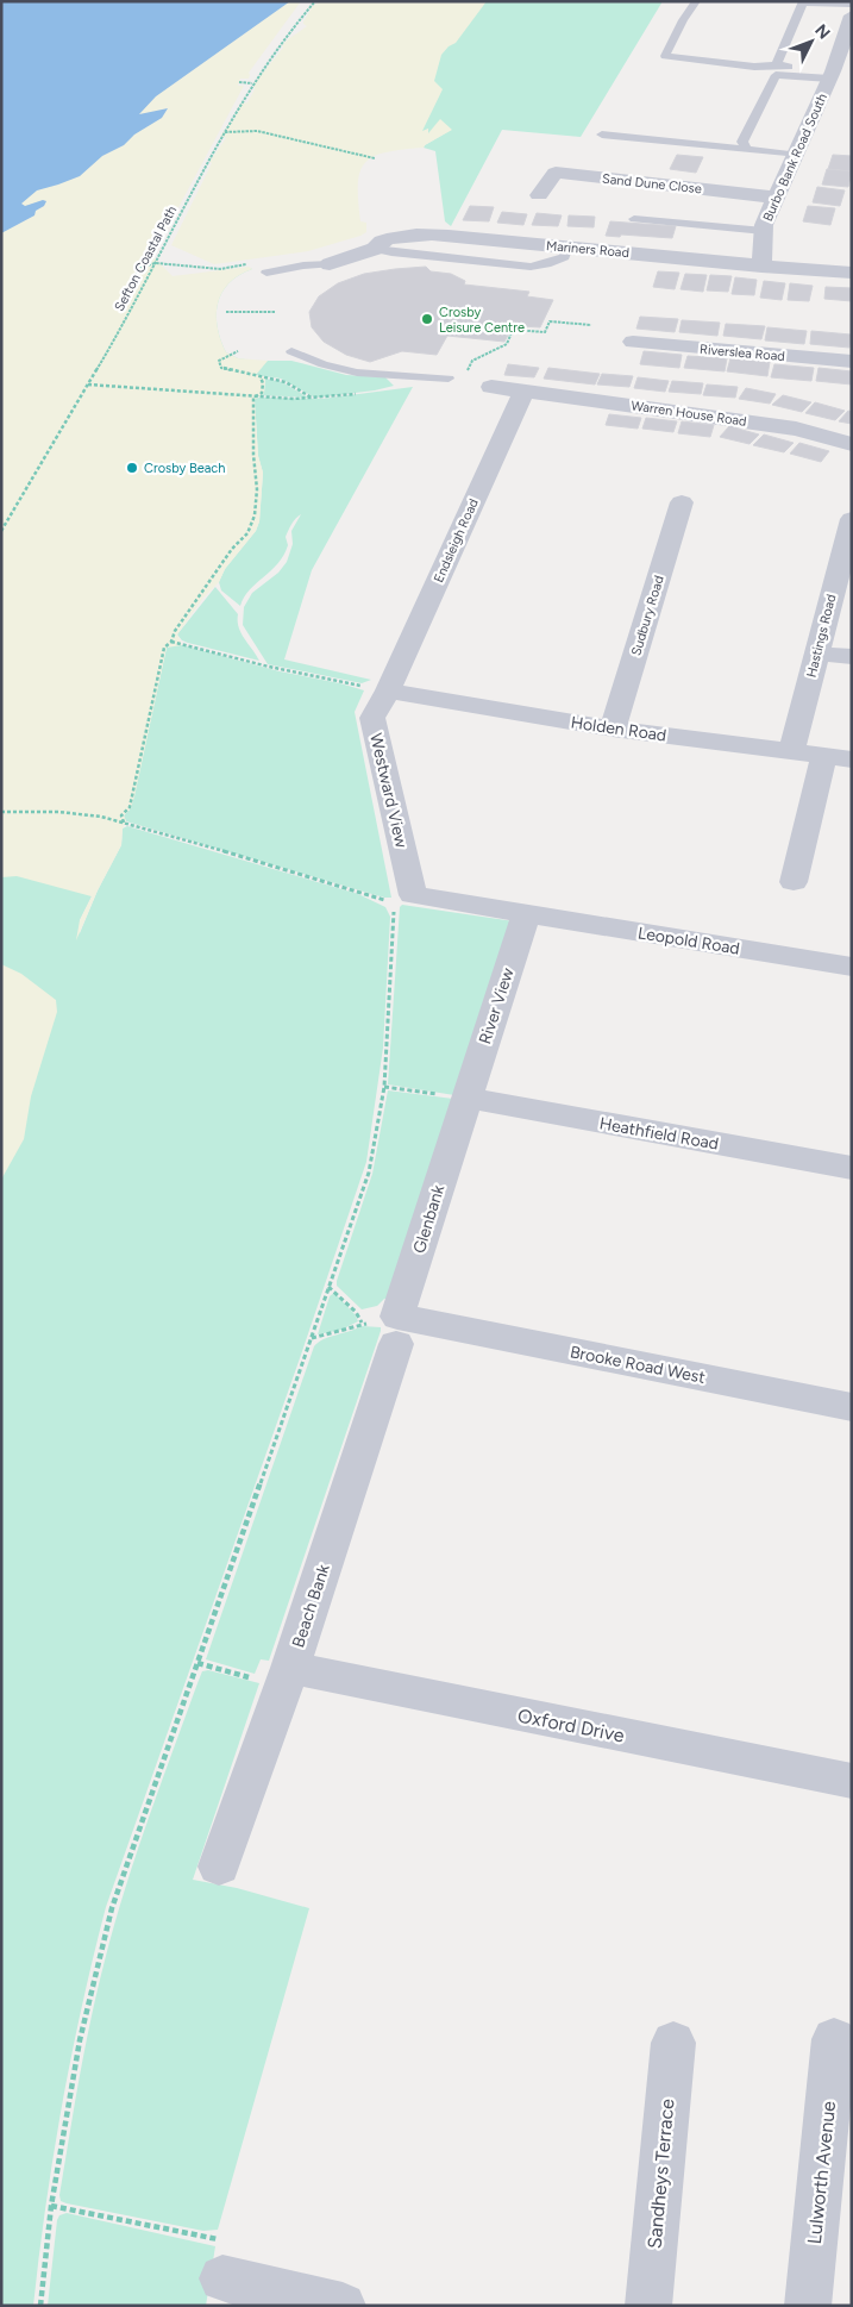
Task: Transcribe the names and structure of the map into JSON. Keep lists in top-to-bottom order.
{
  "streets": {
    "street": [
      "Burbo Bank Road South",
      "Sand Dune Close",
      "Mariners Road",
      "Riverslea Road",
      "Warren House Road",
      "Endsleigh Road",
      "Sudbury Road",
      "Hastings Road",
      "Holden Road",
      "Westward View",
      "Leopold Road",
      "River View",
      "Heathfield Road",
      "Glenbank",
      "Brooke Road West",
      "Beach Bank",
      "Oxford Drive",
      "Lulworth Avenue",
      "Sandheys Terrace"
    ],
    "path": ["Sefton Coastal Path"]
  },
  "crossings": [
    ["Burbo Bank Road South", "Sand Dune Close"],
    ["Burbo Bank Road South", "Mariners Road"],
    ["Warren House Road", "Endsleigh Road"],
    ["Endsleigh Road", "Holden Road"],
    ["Endsleigh Road", "Westward View"],
    ["Sudbury Road", "Holden Road"],
    ["Hastings Road", "Holden Road"],
    ["Holden Road", "Westward View"],
    ["Westward View", "Leopold Road"],
    ["Leopold Road", "River View"],
    ["River View", "Heathfield Road"],
    ["River View", "Glenbank"],
    ["Heathfield Road", "Glenbank"],
    ["Glenbank", "Brooke Road West"],
    ["Glenbank", "Beach Bank"],
    ["Brooke Road West", "Beach Bank"],
    ["Beach Bank", "Oxford Drive"]
  ],
  "places": ["Crosby Leisure Centre", "Crosby Beach"],
  "north": "top right"
}
